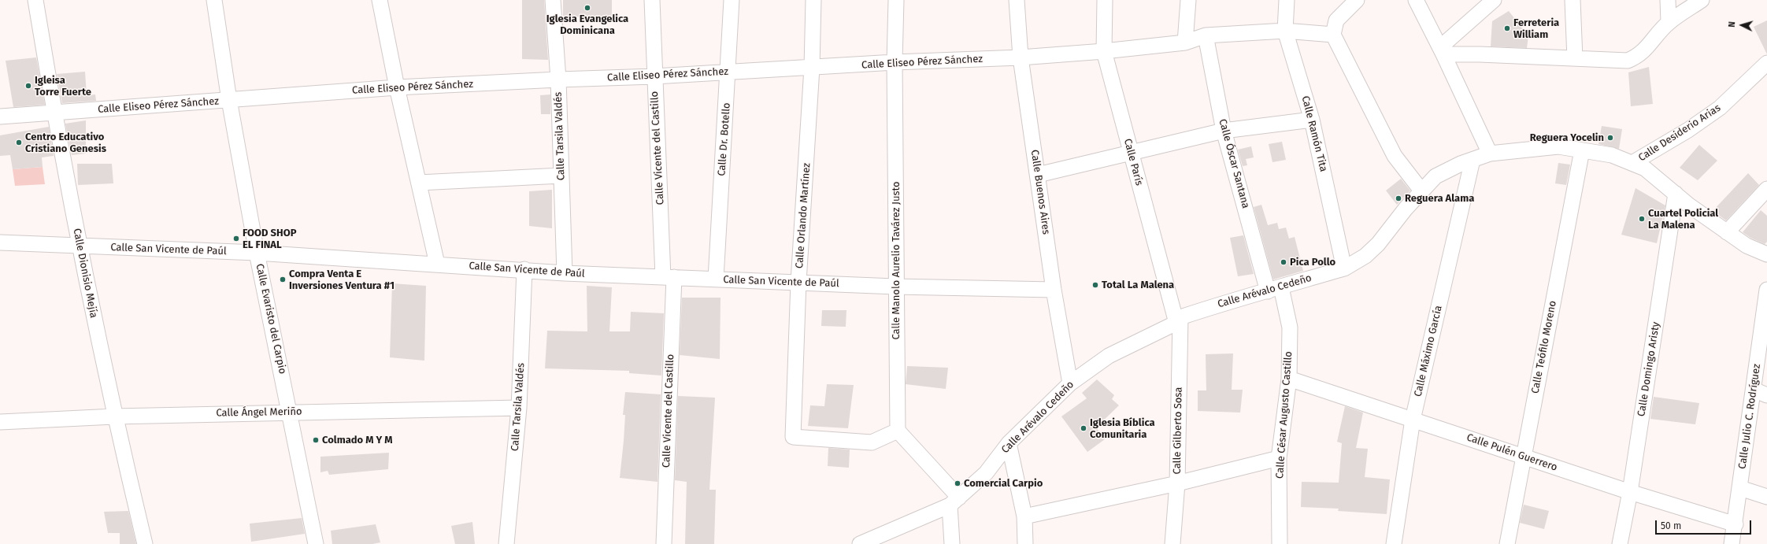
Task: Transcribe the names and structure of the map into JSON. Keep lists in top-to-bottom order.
{
  "streets": {
    "street": [
      "Calle Eliseo Pérez Sánchez",
      "Calle Desiderio Arias",
      "Calle Ramón Tita",
      "Calle Tarsila Valdés",
      "Calle Dr. Botello",
      "Calle Vicente del Castillo",
      "Calle París",
      "Calle Óscar Santana",
      "Calle Buenos Aires",
      "Calle Orlando Martínez",
      "Calle San Vicente de Paúl",
      "Calle Manolo Aurelio Tavárez Justo",
      "Calle Dionisio Mejía",
      "Calle Arévalo Cedeño",
      "Calle Evaristo del Carpio",
      "Calle Teófilo Moreno",
      "Calle Máximo García",
      "Calle Domingo Aristy",
      "Calle Ángel Meriño",
      "Calle César Augusto Castillo",
      "Calle Julio C. Rodríguez",
      "Calle Gilberto Sosa",
      "Calle Pulén Guerrero"
    ]
  },
  "crossings": [
    ["Calle Eliseo Pérez Sánchez", "Calle Ramón Tita"],
    ["Calle Eliseo Pérez Sánchez", "Calle Tarsila Valdés"],
    ["Calle Eliseo Pérez Sánchez", "Calle Dr. Botello"],
    ["Calle Eliseo Pérez Sánchez", "Calle Vicente del Castillo"],
    ["Calle Eliseo Pérez Sánchez", "Calle París"],
    ["Calle Eliseo Pérez Sánchez", "Calle Óscar Santana"],
    ["Calle Eliseo Pérez Sánchez", "Calle Buenos Aires"],
    ["Calle Eliseo Pérez Sánchez", "Calle Orlando Martínez"],
    ["Calle Eliseo Pérez Sánchez", "Calle Manolo Aurelio Tavárez Justo"],
    ["Calle Eliseo Pérez Sánchez", "Calle Dionisio Mejía"],
    ["Calle Eliseo Pérez Sánchez", "Calle Evaristo del Carpio"],
    ["Calle Desiderio Arias", "Calle Arévalo Cedeño"],
    ["Calle Ramón Tita", "Calle Arévalo Cedeño"],
    ["Calle Tarsila Valdés", "Calle San Vicente de Paúl"],
    ["Calle Tarsila Valdés", "Calle Ángel Meriño"],
    ["Calle Dr. Botello", "Calle San Vicente de Paúl"],
    ["Calle Vicente del Castillo", "Calle San Vicente de Paúl"],
    ["Calle París", "Calle Arévalo Cedeño"],
    ["Calle París", "Calle Gilberto Sosa"],
    ["Calle Óscar Santana", "Calle Arévalo Cedeño"],
    ["Calle Óscar Santana", "Calle César Augusto Castillo"],
    ["Calle Buenos Aires", "Calle San Vicente de Paúl"],
    ["Calle Buenos Aires", "Calle Arévalo Cedeño"],
    ["Calle Orlando Martínez", "Calle San Vicente de Paúl"],
    ["Calle Orlando Martínez", "Calle Manolo Aurelio Tavárez Justo"],
    ["Calle San Vicente de Paúl", "Calle Manolo Aurelio Tavárez Justo"],
    ["Calle San Vicente de Paúl", "Calle Dionisio Mejía"],
    ["Calle San Vicente de Paúl", "Calle Evaristo del Carpio"],
    ["Calle Dionisio Mejía", "Calle Ángel Meriño"],
    ["Calle Arévalo Cedeño", "Calle Teófilo Moreno"],
    ["Calle Arévalo Cedeño", "Calle Máximo García"],
    ["Calle Arévalo Cedeño", "Calle Domingo Aristy"],
    ["Calle Arévalo Cedeño", "Calle César Augusto Castillo"],
    ["Calle Arévalo Cedeño", "Calle Gilberto Sosa"],
    ["Calle Evaristo del Carpio", "Calle Ángel Meriño"],
    ["Calle Teófilo Moreno", "Calle Pulén Guerrero"],
    ["Calle Máximo García", "Calle Pulén Guerrero"],
    ["Calle Domingo Aristy", "Calle Pulén Guerrero"],
    ["Calle César Augusto Castillo", "Calle Pulén Guerrero"],
    ["Calle Julio C. Rodríguez", "Calle Pulén Guerrero"]
  ],
  "places": [
    "Iglesia Evangelica Dominicana",
    "Ferreteria William",
    "Igleisa Torre Fuerte",
    "Reguera Yocelin",
    "Centro Educativo Cristiano Genesis",
    "Reguera Alama",
    "Cuartel Policial La Malena",
    "FOOD SHOP EL FINAL",
    "Pica Pollo",
    "Compra Venta E Inversiones Ventura #1",
    "Total La Malena",
    "Iglesia Bíblica Comunitaria",
    "Colmado M Y M",
    "Comercial Carpio"
  ],
  "scale_bar": "50 m",
  "north": "left"
}
